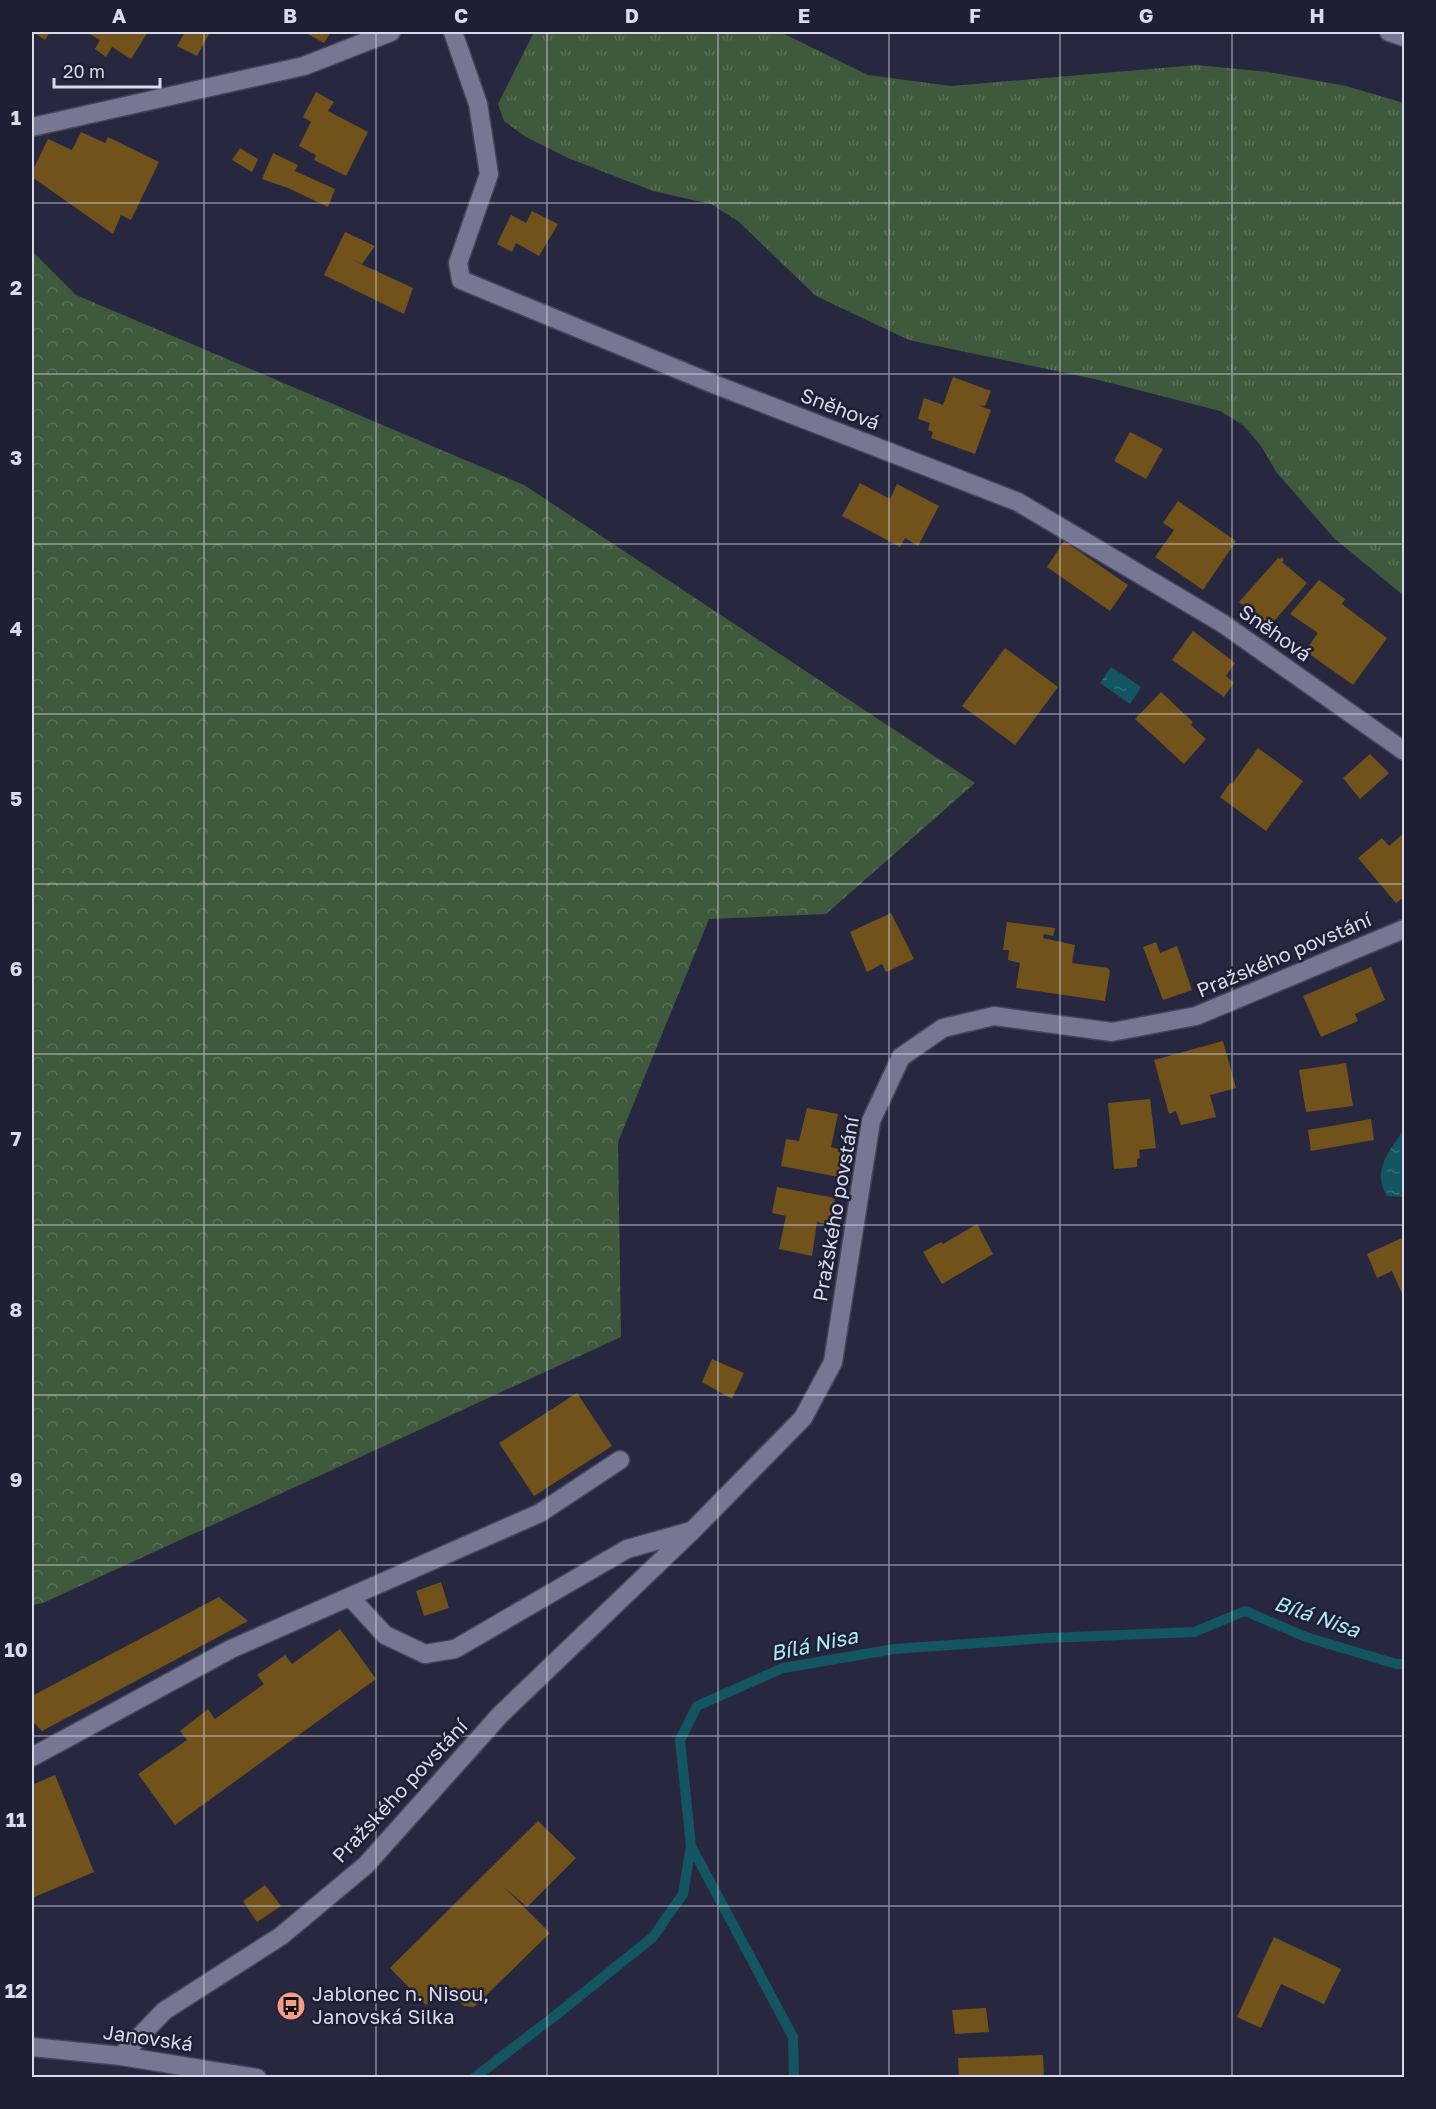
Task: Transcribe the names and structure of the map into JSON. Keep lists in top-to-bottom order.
{
  "streets": {
    "street": ["Sněhová", "Pražského povstání", "Janovská"]
  },
  "crossings": [
    ["Pražského povstání", "Janovská"]
  ],
  "water": ["Bílá Nisa"],
  "places": {
    "bus stop": ["Jablonec n. Nisou, Janovská Silka"]
  },
  "scale_bar": "20 m",
  "grid": {
    "columns": [
      "A",
      "B",
      "C",
      "D",
      "E",
      "F",
      "G",
      "H"
    ],
    "rows": [
      "1",
      "2",
      "3",
      "4",
      "5",
      "6",
      "7",
      "8",
      "9",
      "10",
      "11",
      "12"
    ]
  }
}
